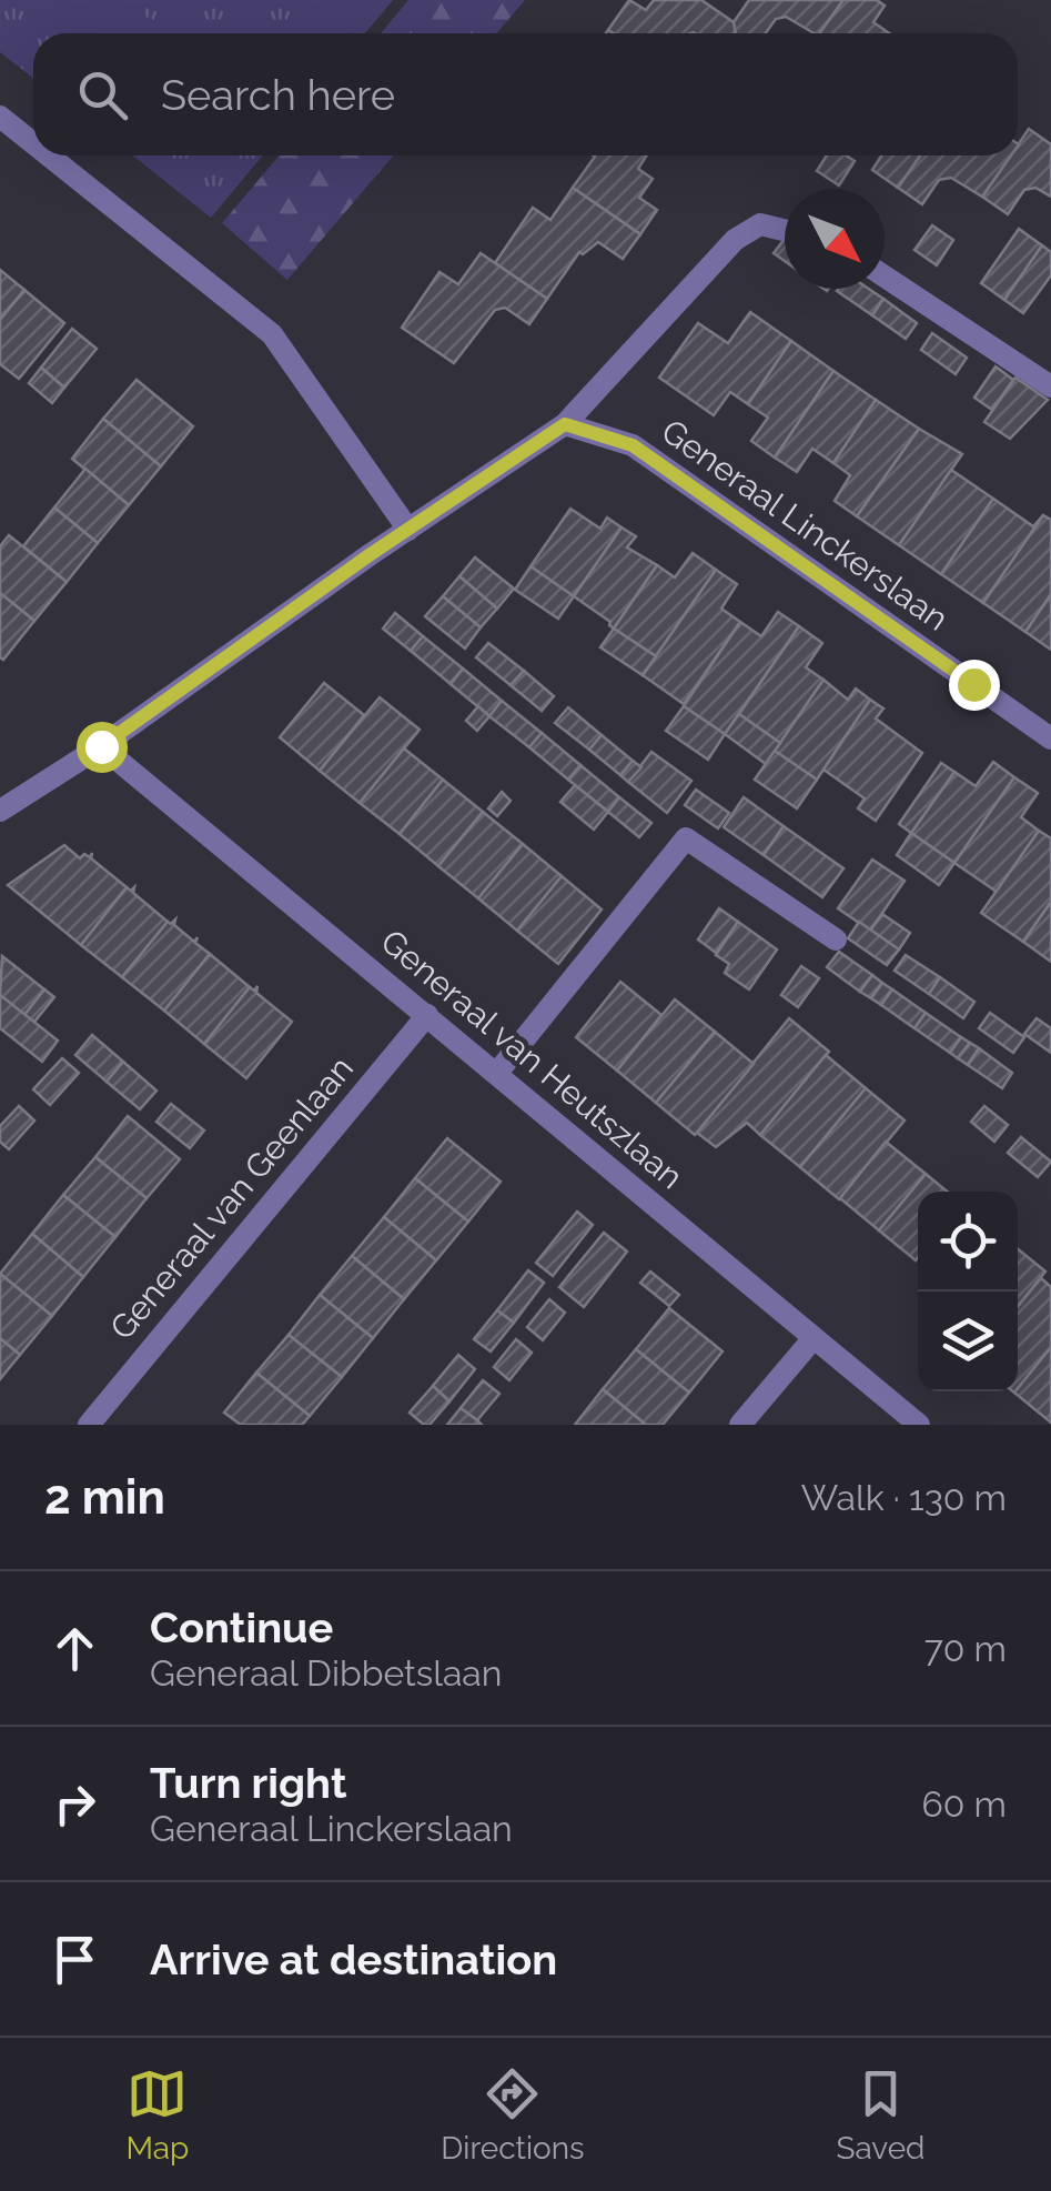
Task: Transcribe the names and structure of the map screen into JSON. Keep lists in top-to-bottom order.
{
  "streets": {
    "street": ["Generaal Linckerslaan", "Generaal van Heutszlaan", "Generaal van Geenlaan"]
  },
  "crossings": [
    ["Generaal van Heutszlaan", "Generaal van Geenlaan"]
  ],
  "north": "bottom right",
  "page": {
    "search": "Search here",
    "heading": ["2 min", "Walk · 130 m"],
    "list": [
      ["Continue", "Generaal Dibbetslaan", "70 m"],
      ["Turn right", "Generaal Linckerslaan", "60 m"],
      "Arrive at destination"
    ],
    "nav": ["Map", "Directions", "Saved"]
  }
}
